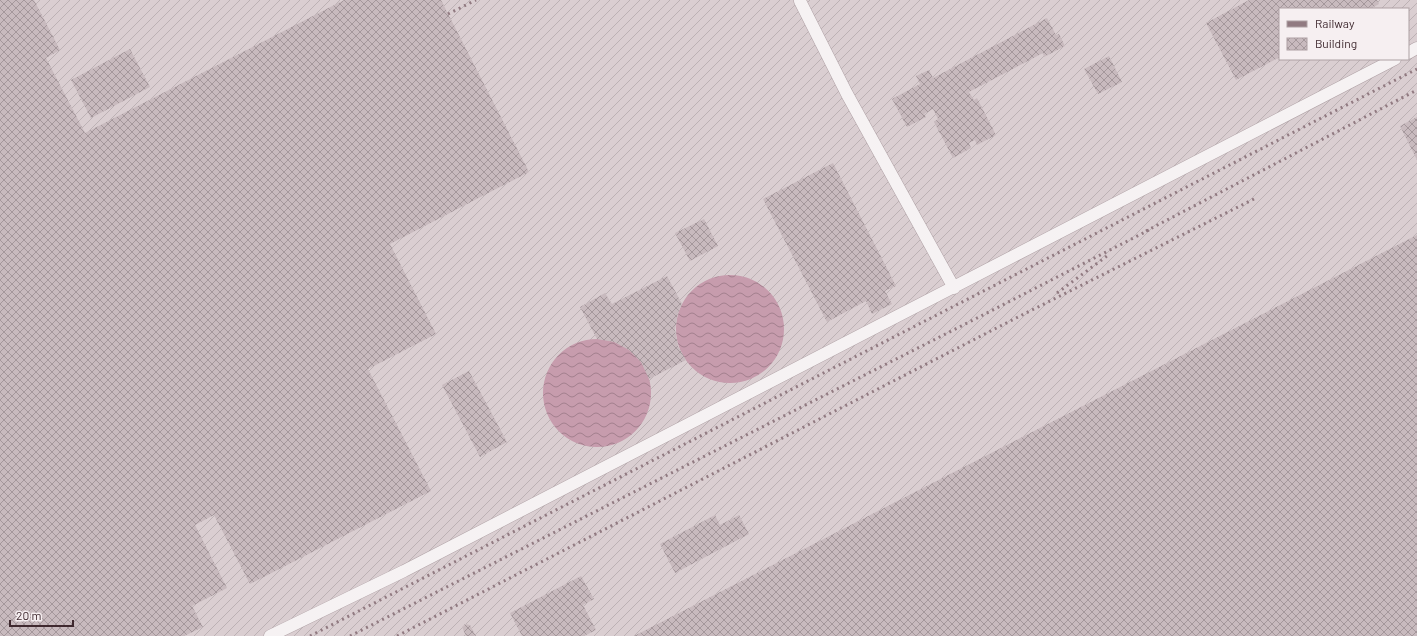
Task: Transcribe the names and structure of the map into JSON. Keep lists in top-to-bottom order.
{
  "legend": ["Railway", "Building"],
  "scale_bar": "20 m"
}
